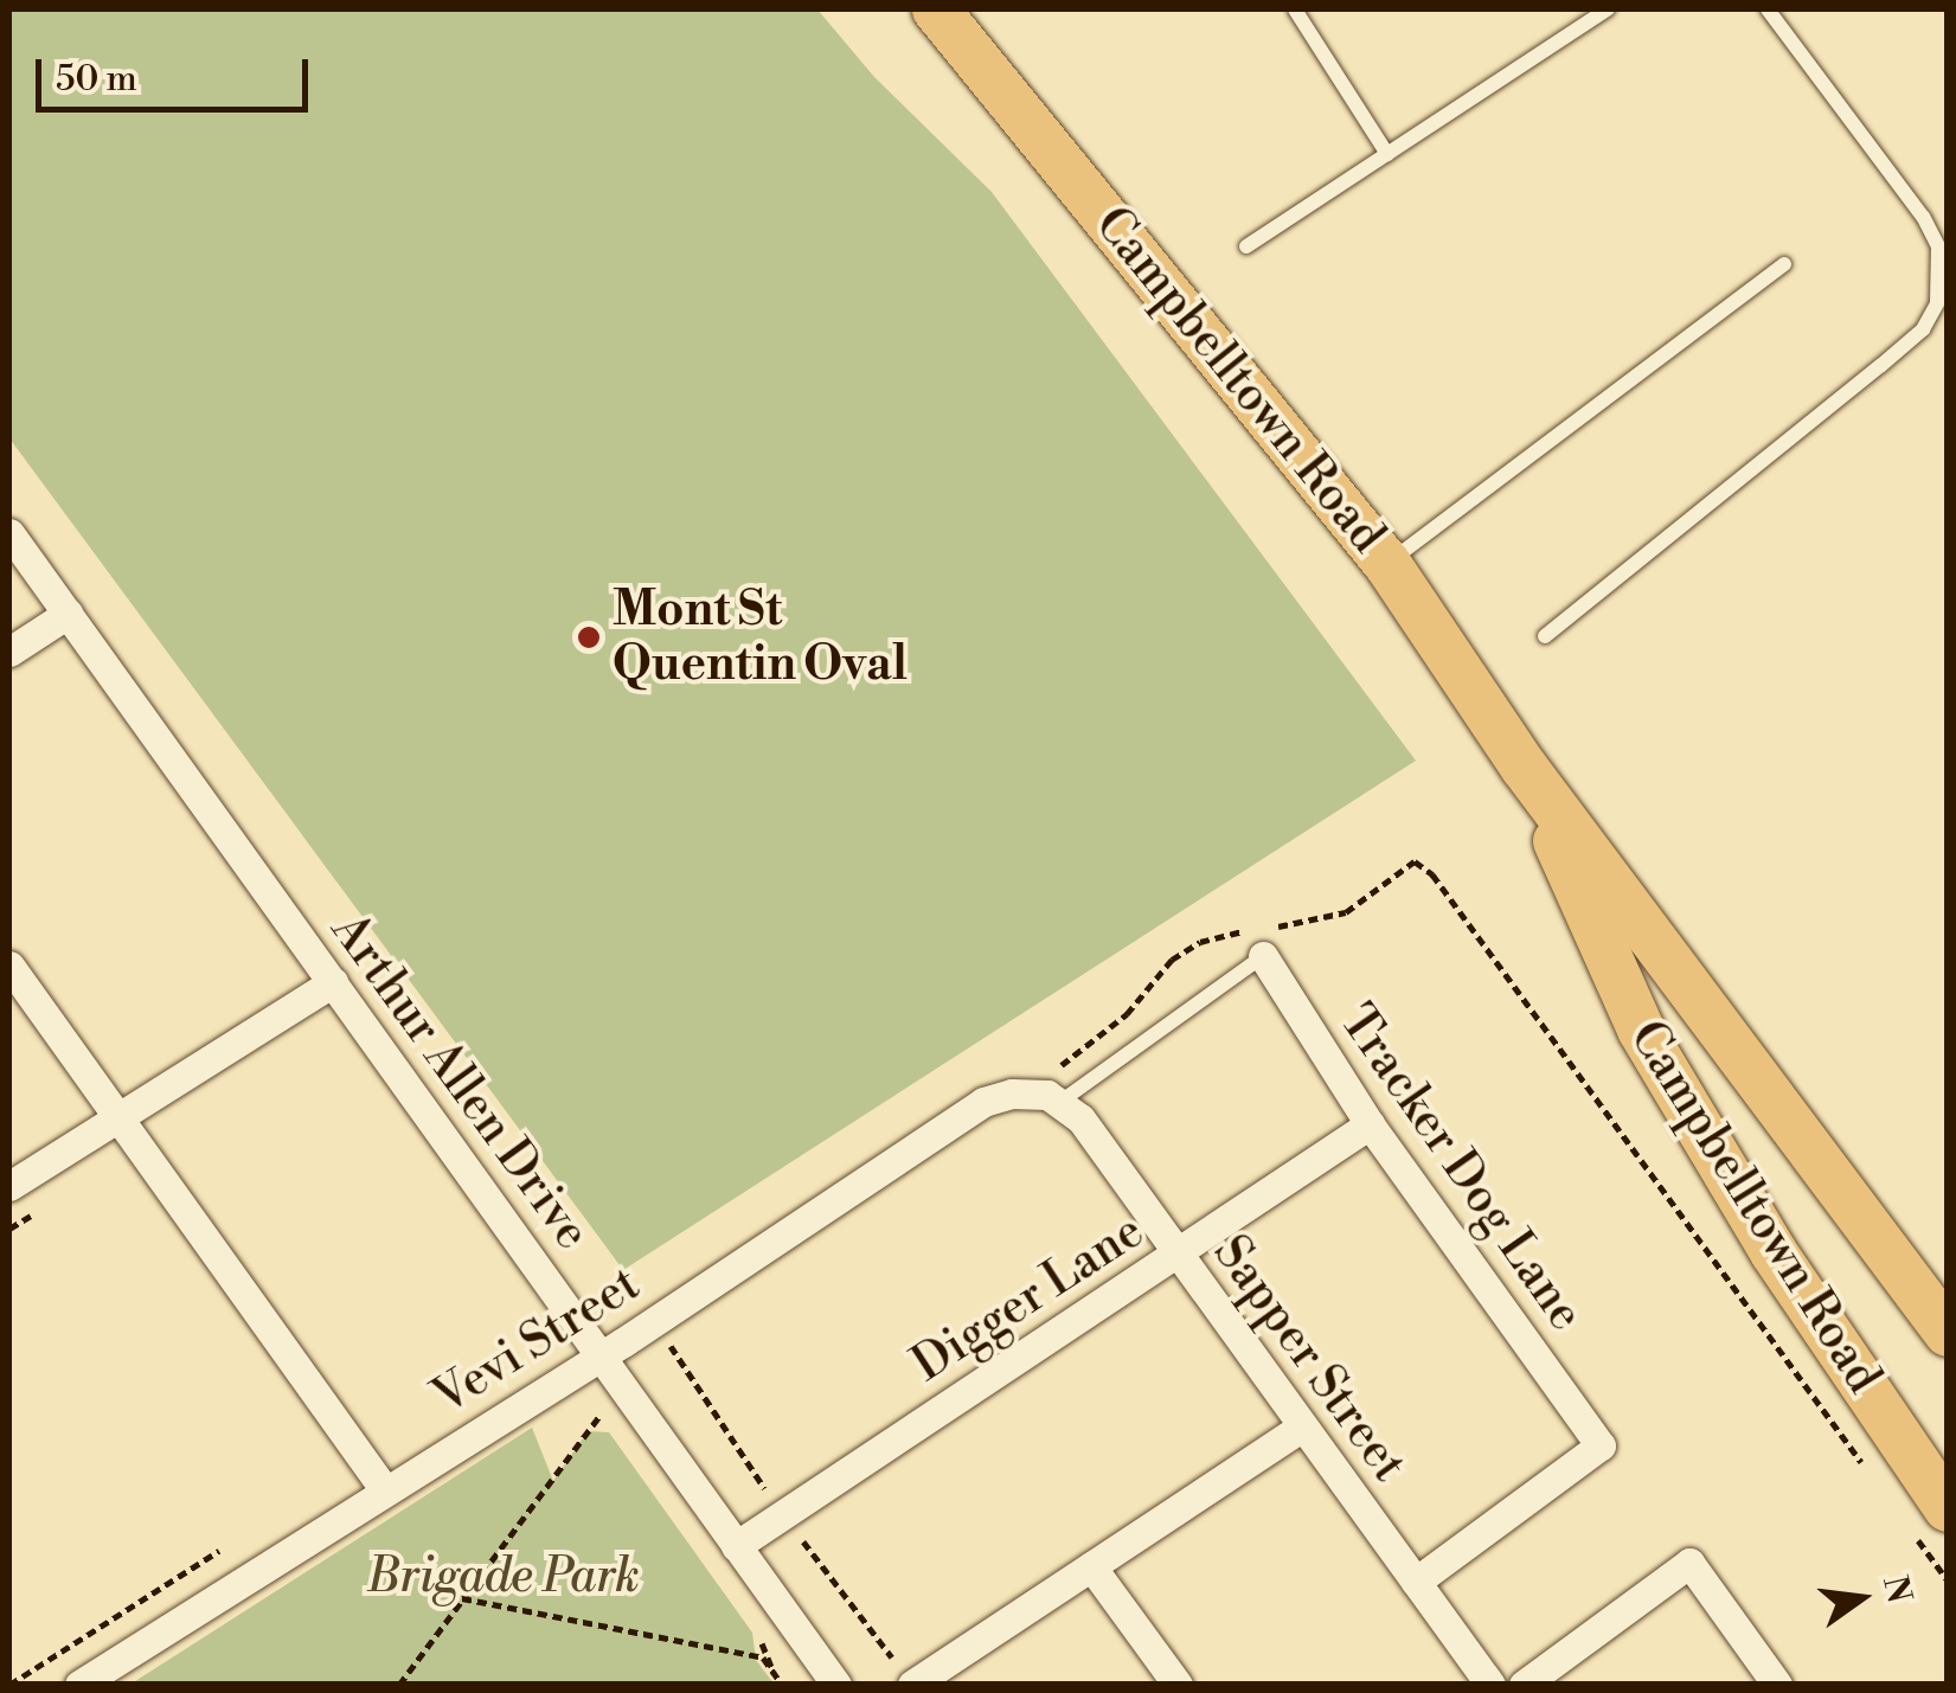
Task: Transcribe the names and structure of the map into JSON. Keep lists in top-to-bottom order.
{
  "streets": {
    "main road": ["Campbelltown Road"],
    "street": [
      "Arthur Allen Drive",
      "Tracker Dog Lane",
      "Digger Lane",
      "Vevi Street",
      "Sapper Street"
    ]
  },
  "crossings": [
    ["Arthur Allen Drive", "Digger Lane"],
    ["Arthur Allen Drive", "Vevi Street"],
    ["Tracker Dog Lane", "Digger Lane"],
    ["Tracker Dog Lane", "Vevi Street"],
    ["Tracker Dog Lane", "Sapper Street"],
    ["Digger Lane", "Sapper Street"],
    ["Vevi Street", "Sapper Street"]
  ],
  "parks": ["Brigade Park"],
  "places": ["Mont St Quentin Oval"],
  "scale_bar": "50 m",
  "north": "right"
}
